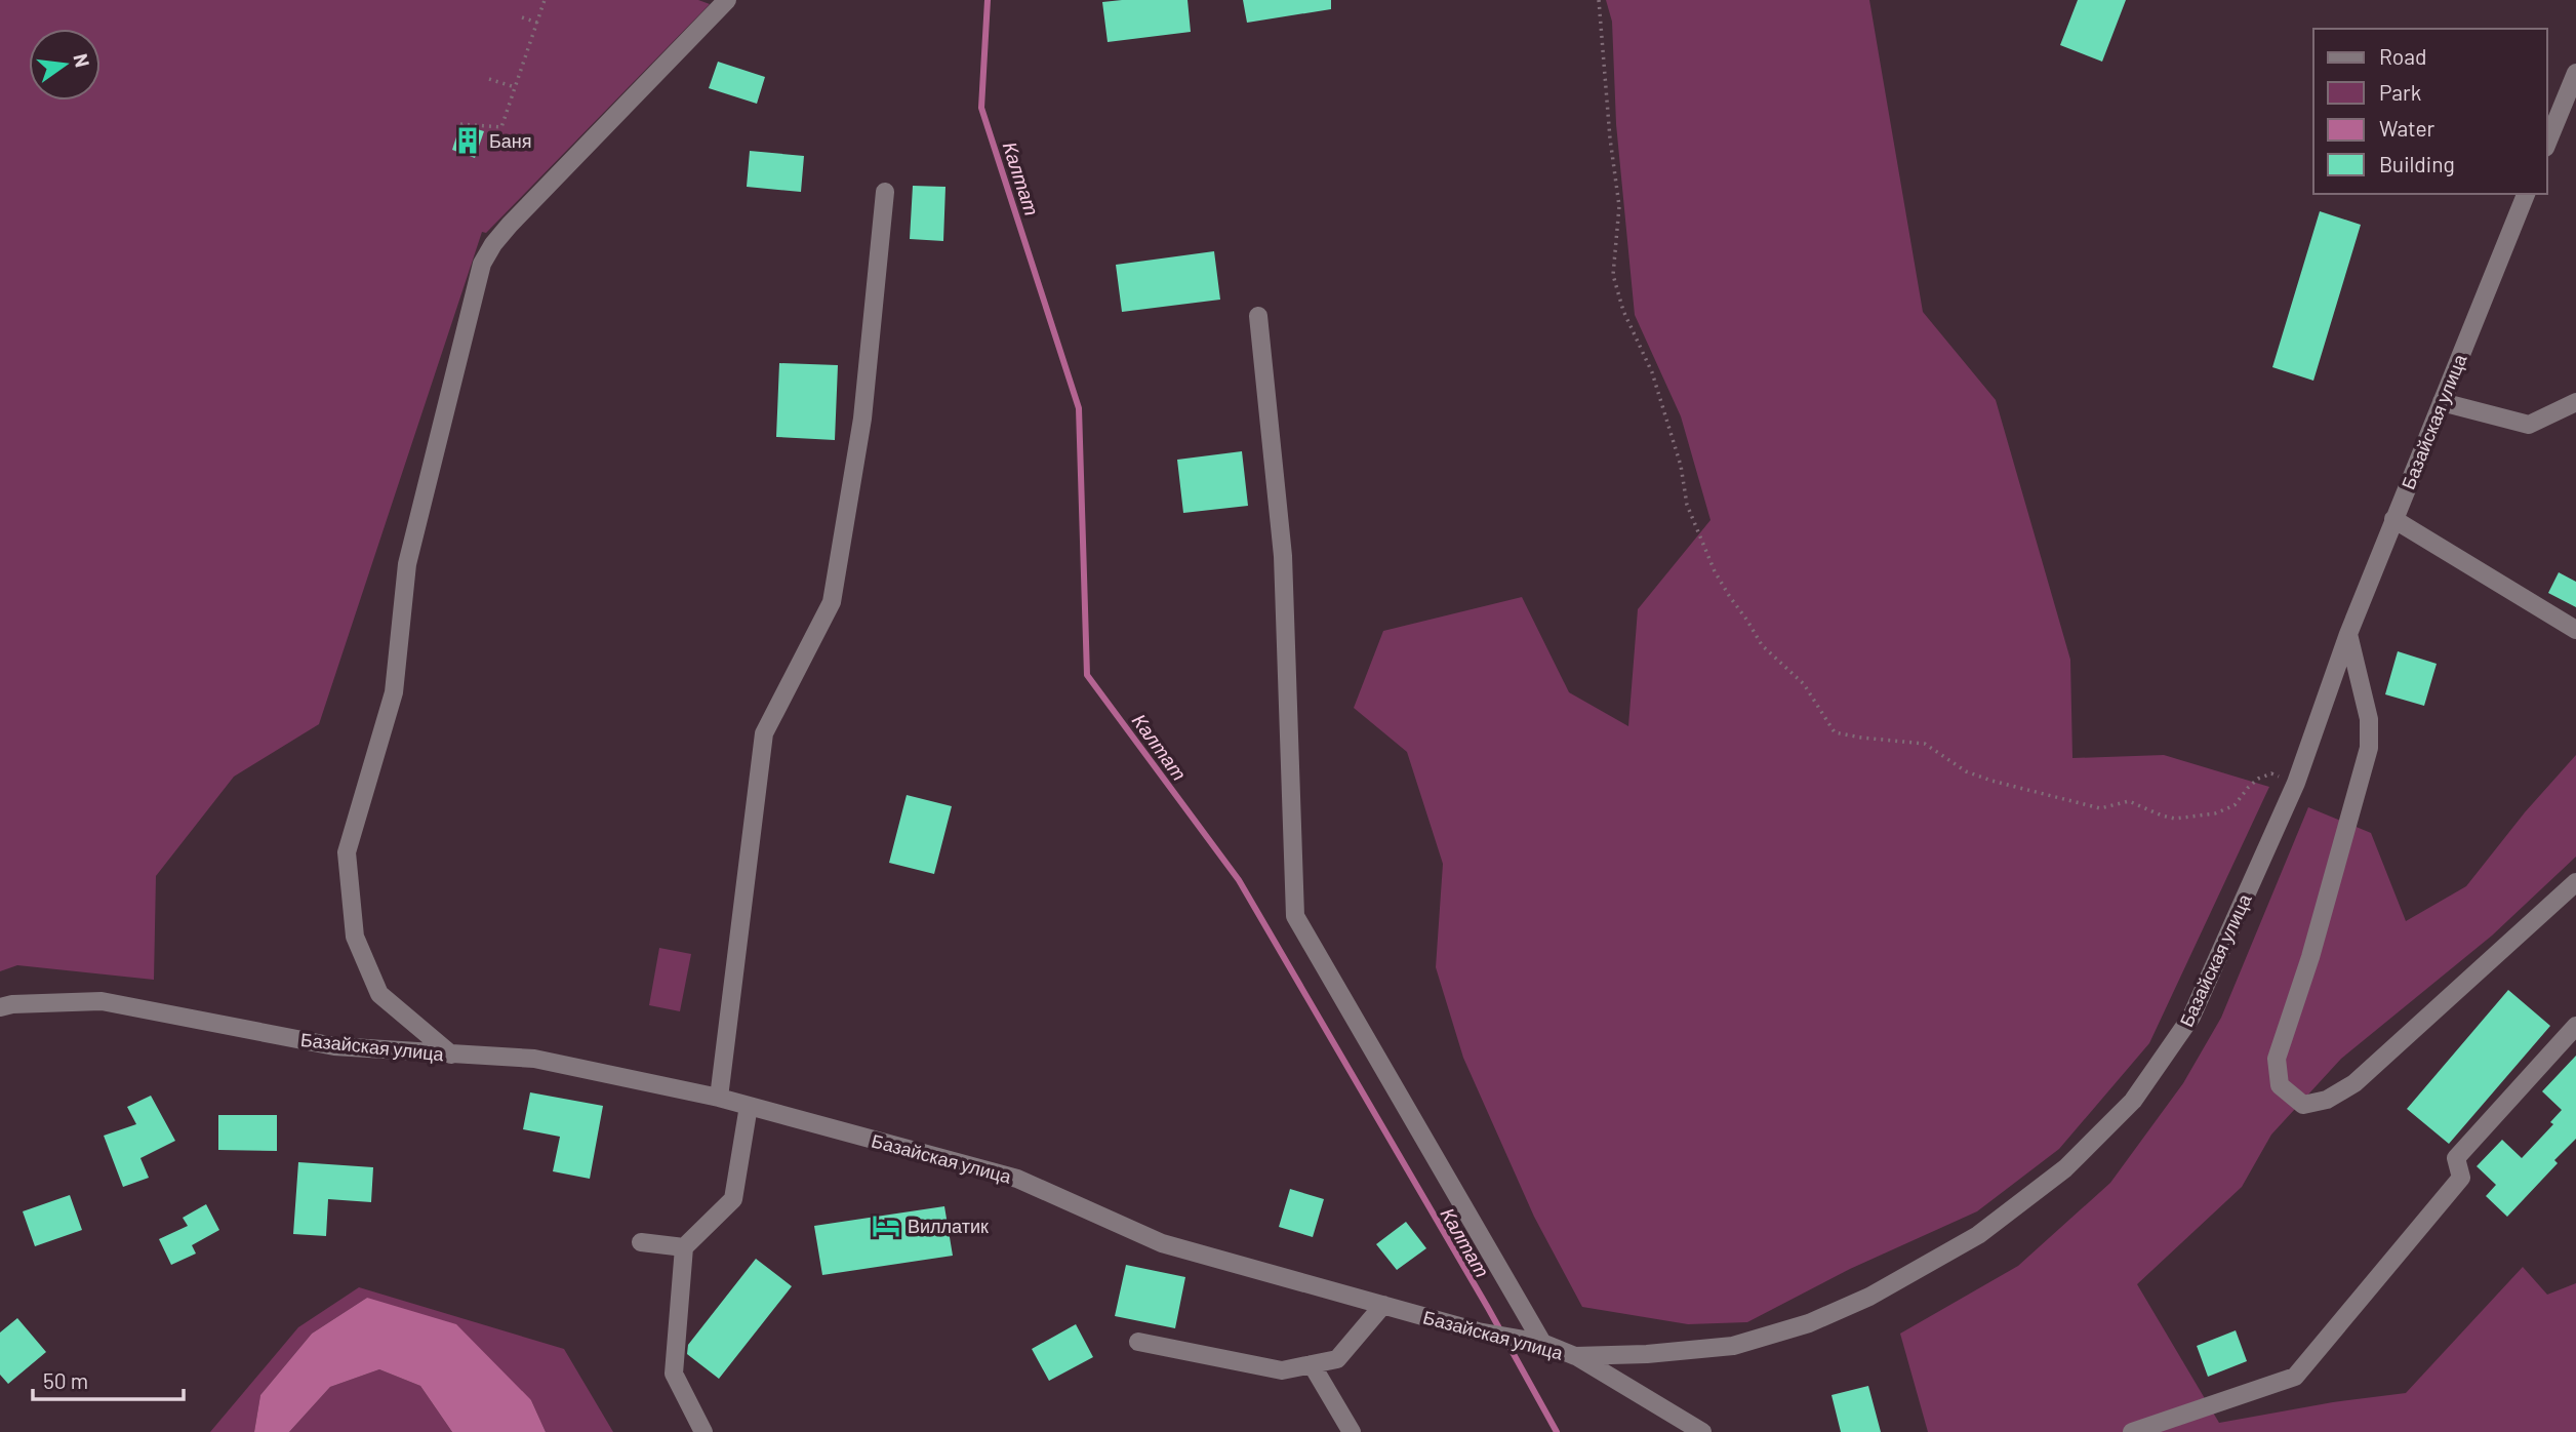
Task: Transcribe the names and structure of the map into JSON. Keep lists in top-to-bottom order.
{
  "streets": {
    "street": ["Базайская улица"]
  },
  "water": ["Калтат"],
  "places": {
    "building": ["Баня"],
    "hotel": ["Виллатик"]
  },
  "legend": [
    "Road",
    "Park",
    "Water",
    "Building"
  ],
  "scale_bar": "50 m",
  "north": "right"
}
